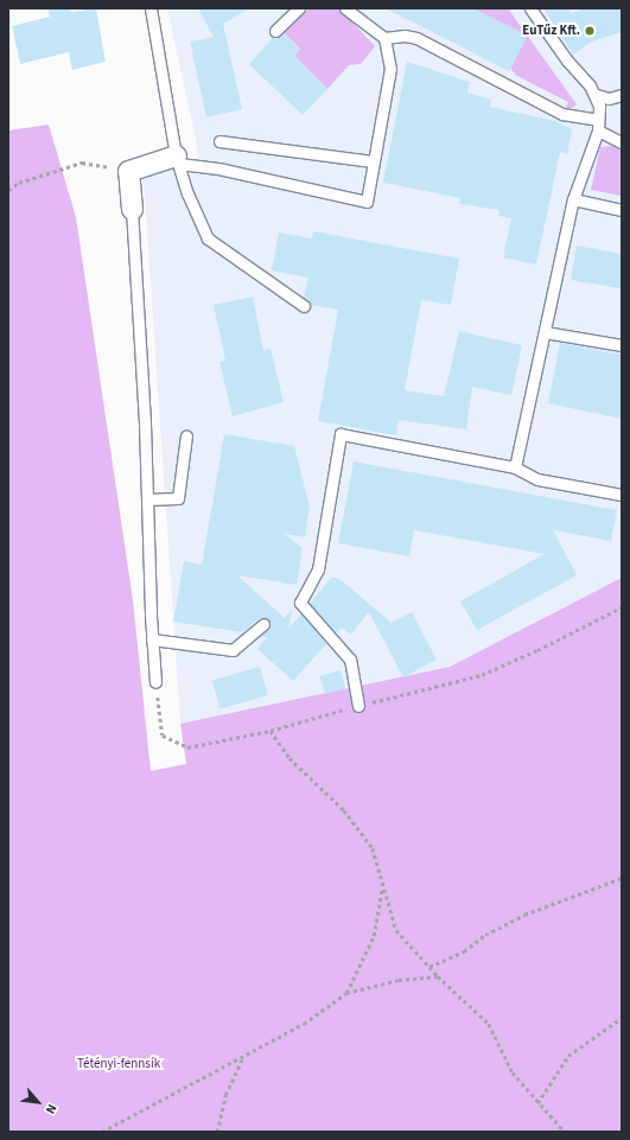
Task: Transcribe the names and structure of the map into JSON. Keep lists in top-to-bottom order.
{
  "parks": ["Tétényi-fennsík"],
  "places": ["EuTűz Kft."],
  "north": "bottom right"
}
